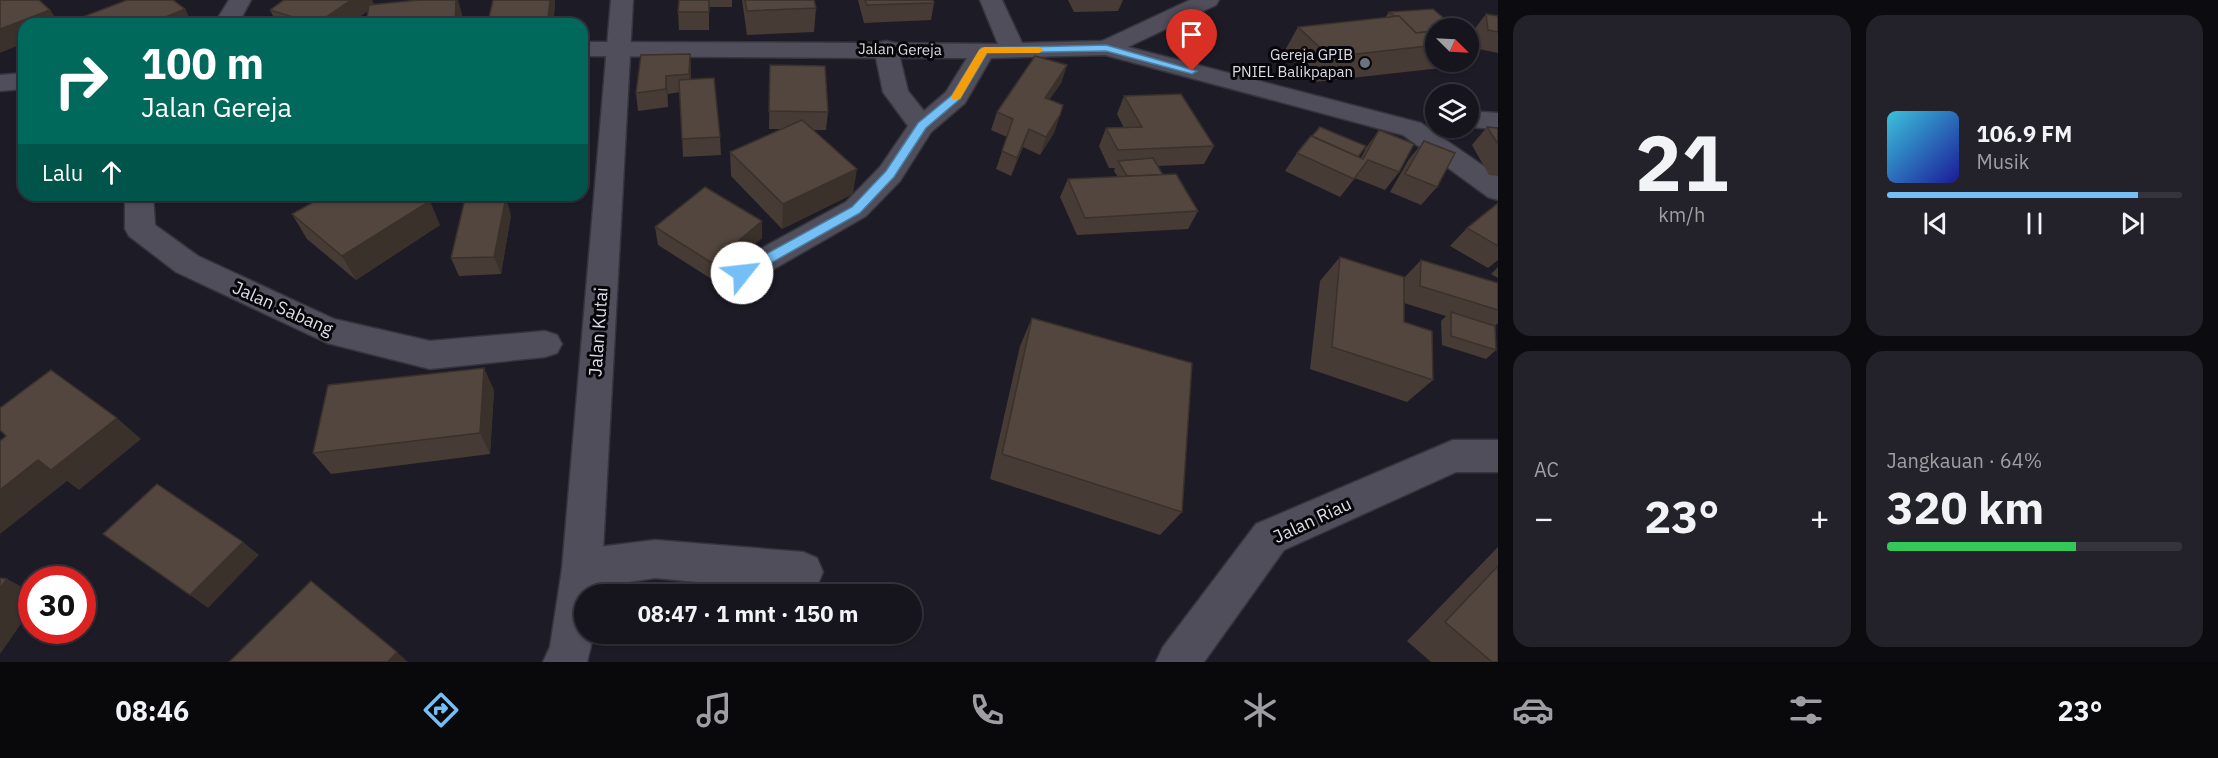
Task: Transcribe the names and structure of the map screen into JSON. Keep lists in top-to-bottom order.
{
  "streets": {
    "street": [
      "Jalan Gereja",
      "Jalan Sabang",
      "Jalan Kutai",
      "Jalan Riau"
    ]
  },
  "crossings": [
    ["Jalan Gereja", "Jalan Kutai"]
  ],
  "places": ["Gereja GPIB PNIEL Balikpapan"],
  "north": "bottom right",
  "page": {
    "tile": [
      ["21", "km/h"],
      "AC",
      ["Jangkauan · 64%", "320 km"]
    ],
    "turn": ["100 m", "Jalan Gereja"],
    "song": ["106.9 FM", "Musik"],
    "then": "Lalu",
    "heat": ["−", "23°", "+"],
    "limit": "30",
    "trip": "08:47 · 1 mnt · 150 m",
    "tabs": ["08:46", "23°"]
  }
}
